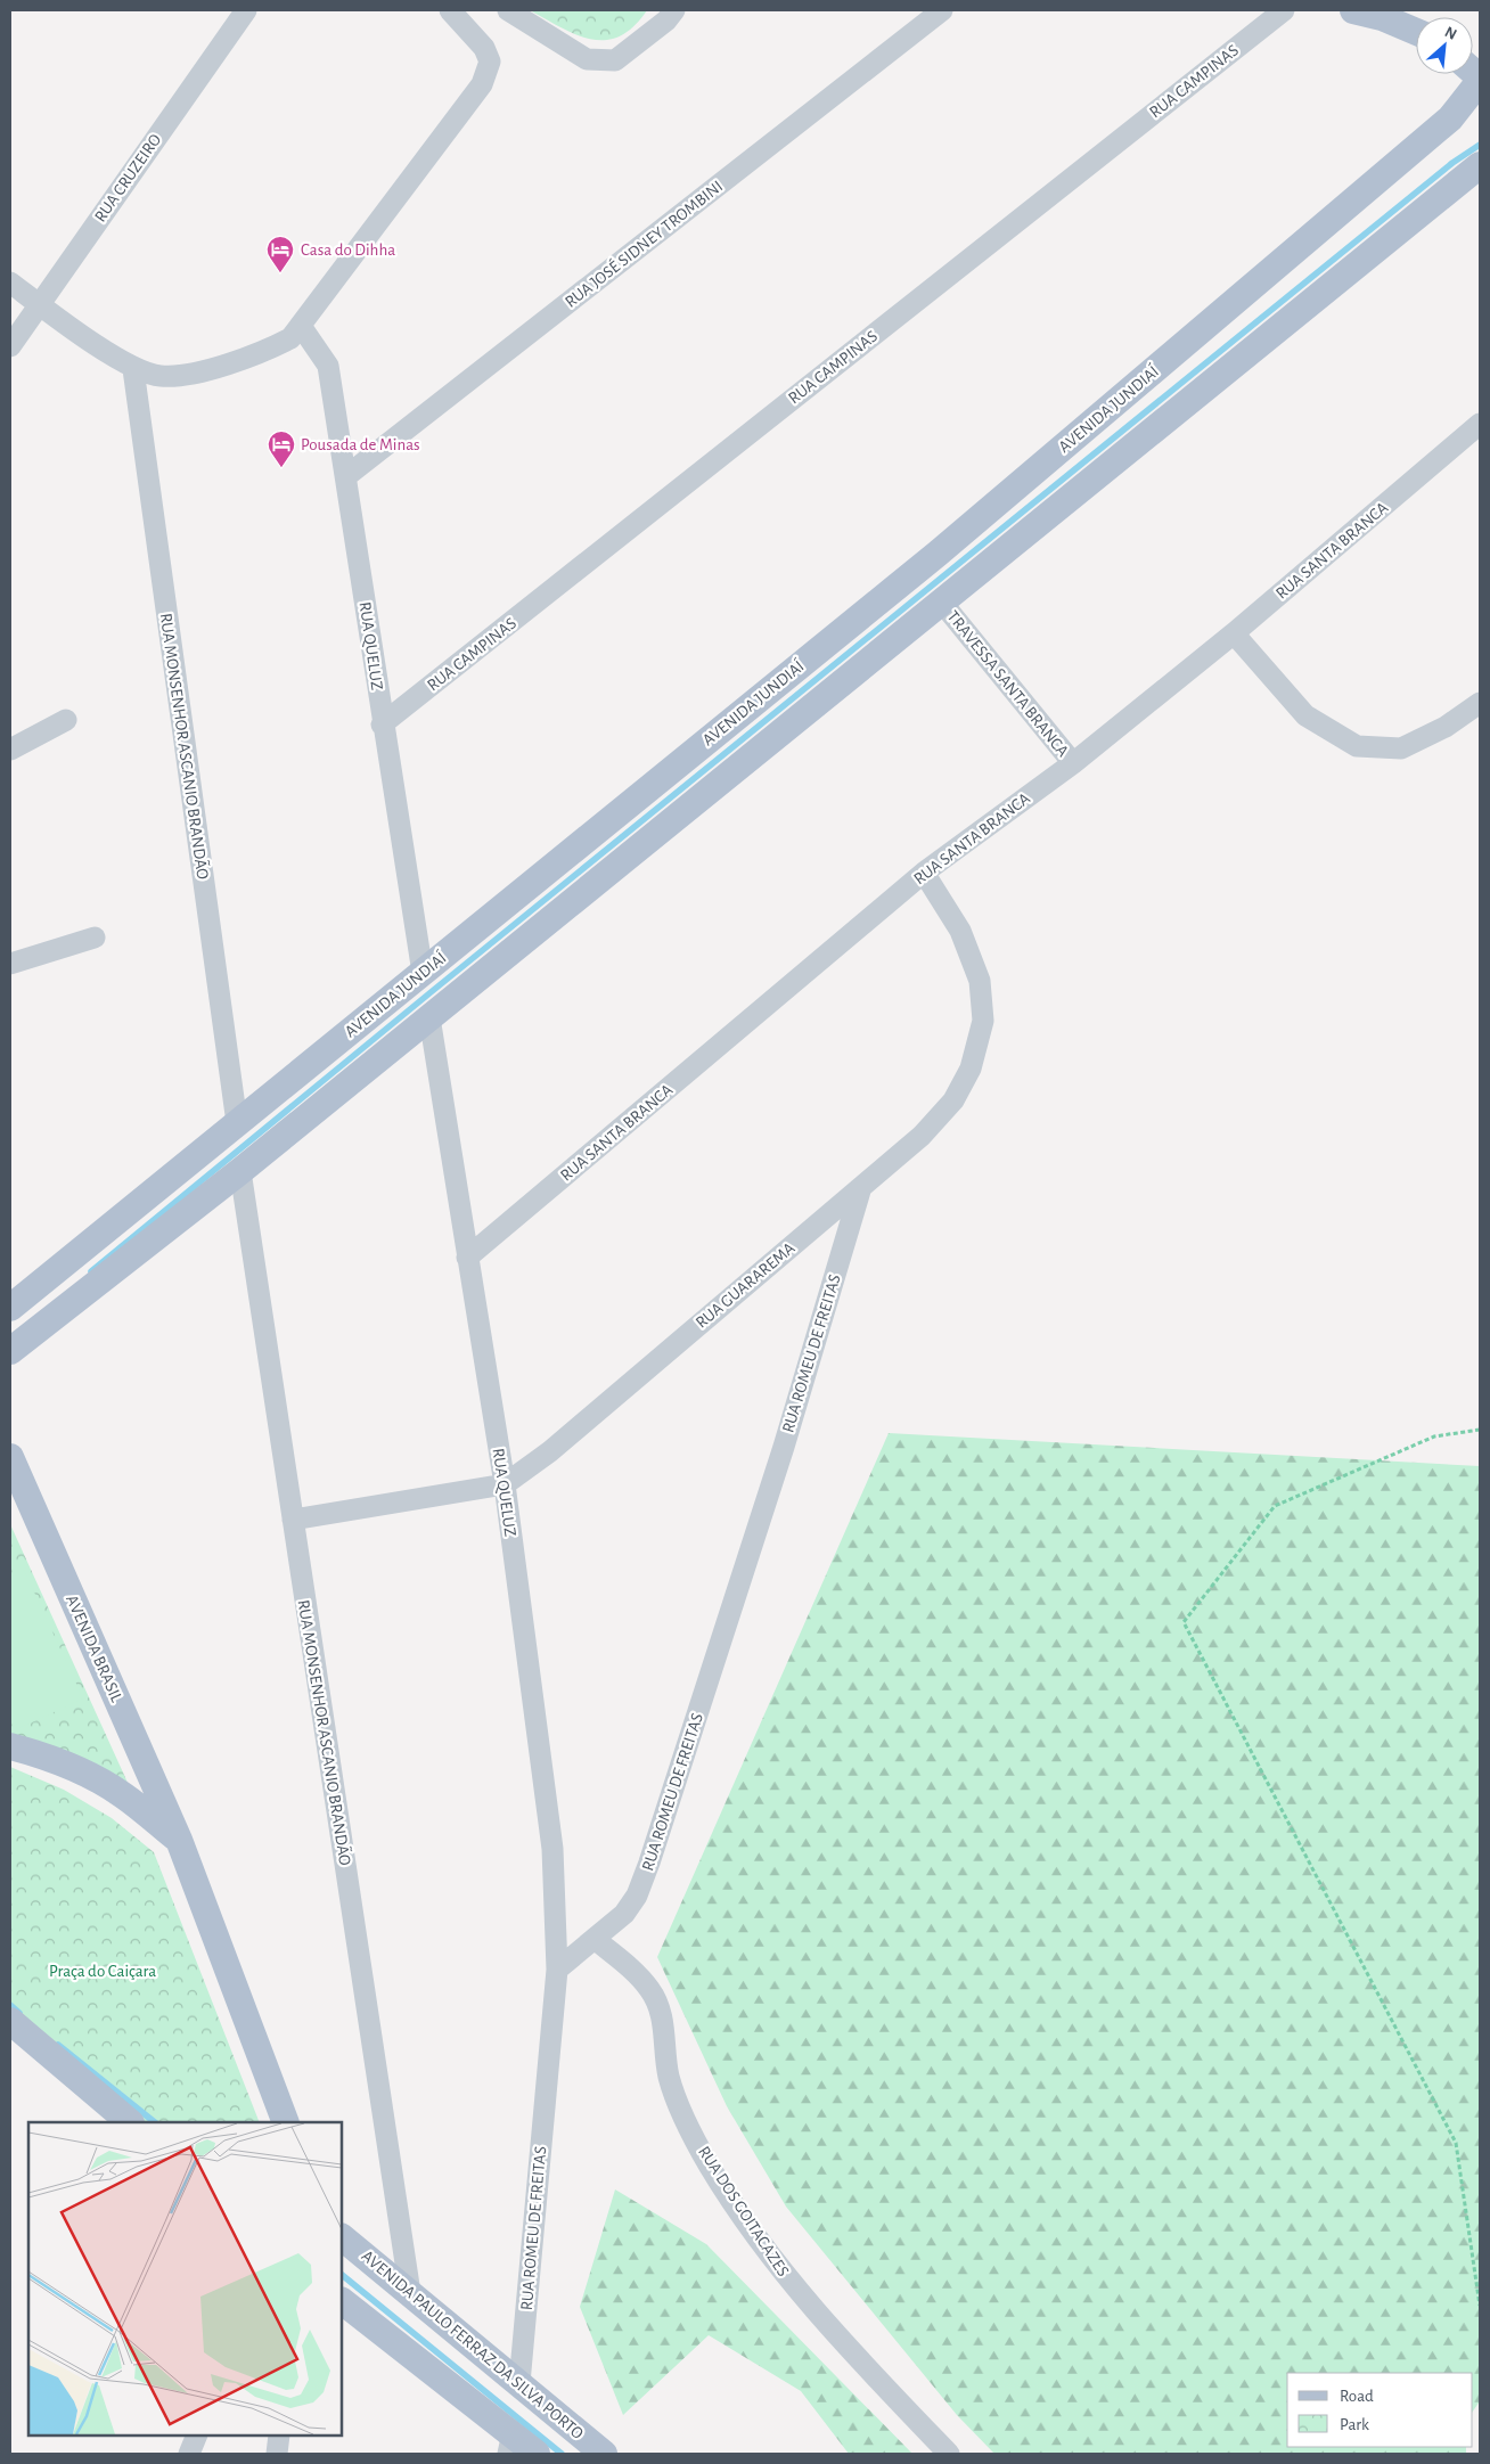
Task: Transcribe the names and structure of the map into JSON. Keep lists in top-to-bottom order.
{
  "streets": {
    "main road": ["AVENIDA JUNDIAÍ", "AVENIDA BRASIL", "AVENIDA PAULO FERRAZ DA SILVA PORTO"],
    "street": [
      "RUA CAMPINAS",
      "RUA CRUZEIRO",
      "RUA JOSÉ SIDNEY TROMBINI",
      "RUA SANTA BRANCA",
      "RUA QUELUZ",
      "TRAVESSA SANTA BRANCA",
      "RUA MONSENHOR ASCANIO BRANDÃO",
      "RUA GUARAREMA",
      "RUA ROMEU DE FREITAS",
      "RUA DOS GOITACAZES"
    ]
  },
  "crossings": [
    ["RUA CAMPINAS", "RUA QUELUZ"],
    ["RUA JOSÉ SIDNEY TROMBINI", "RUA QUELUZ"],
    ["AVENIDA JUNDIAÍ", "RUA QUELUZ"],
    ["AVENIDA JUNDIAÍ", "RUA MONSENHOR ASCANIO BRANDÃO"],
    ["RUA SANTA BRANCA", "RUA QUELUZ"],
    ["RUA SANTA BRANCA", "TRAVESSA SANTA BRANCA"],
    ["RUA SANTA BRANCA", "RUA GUARAREMA"],
    ["RUA QUELUZ", "RUA GUARAREMA"],
    ["RUA QUELUZ", "RUA ROMEU DE FREITAS"],
    ["RUA MONSENHOR ASCANIO BRANDÃO", "RUA GUARAREMA"],
    ["RUA MONSENHOR ASCANIO BRANDÃO", "AVENIDA PAULO FERRAZ DA SILVA PORTO"],
    ["RUA GUARAREMA", "RUA ROMEU DE FREITAS"],
    ["RUA ROMEU DE FREITAS", "RUA DOS GOITACAZES"],
    ["RUA ROMEU DE FREITAS", "AVENIDA PAULO FERRAZ DA SILVA PORTO"]
  ],
  "parks": ["Praça do Caiçara"],
  "places": {
    "hotel": ["Casa do Dihha", "Pousada de Minas"]
  },
  "legend": ["Road", "Park"],
  "north": "top right"
}
